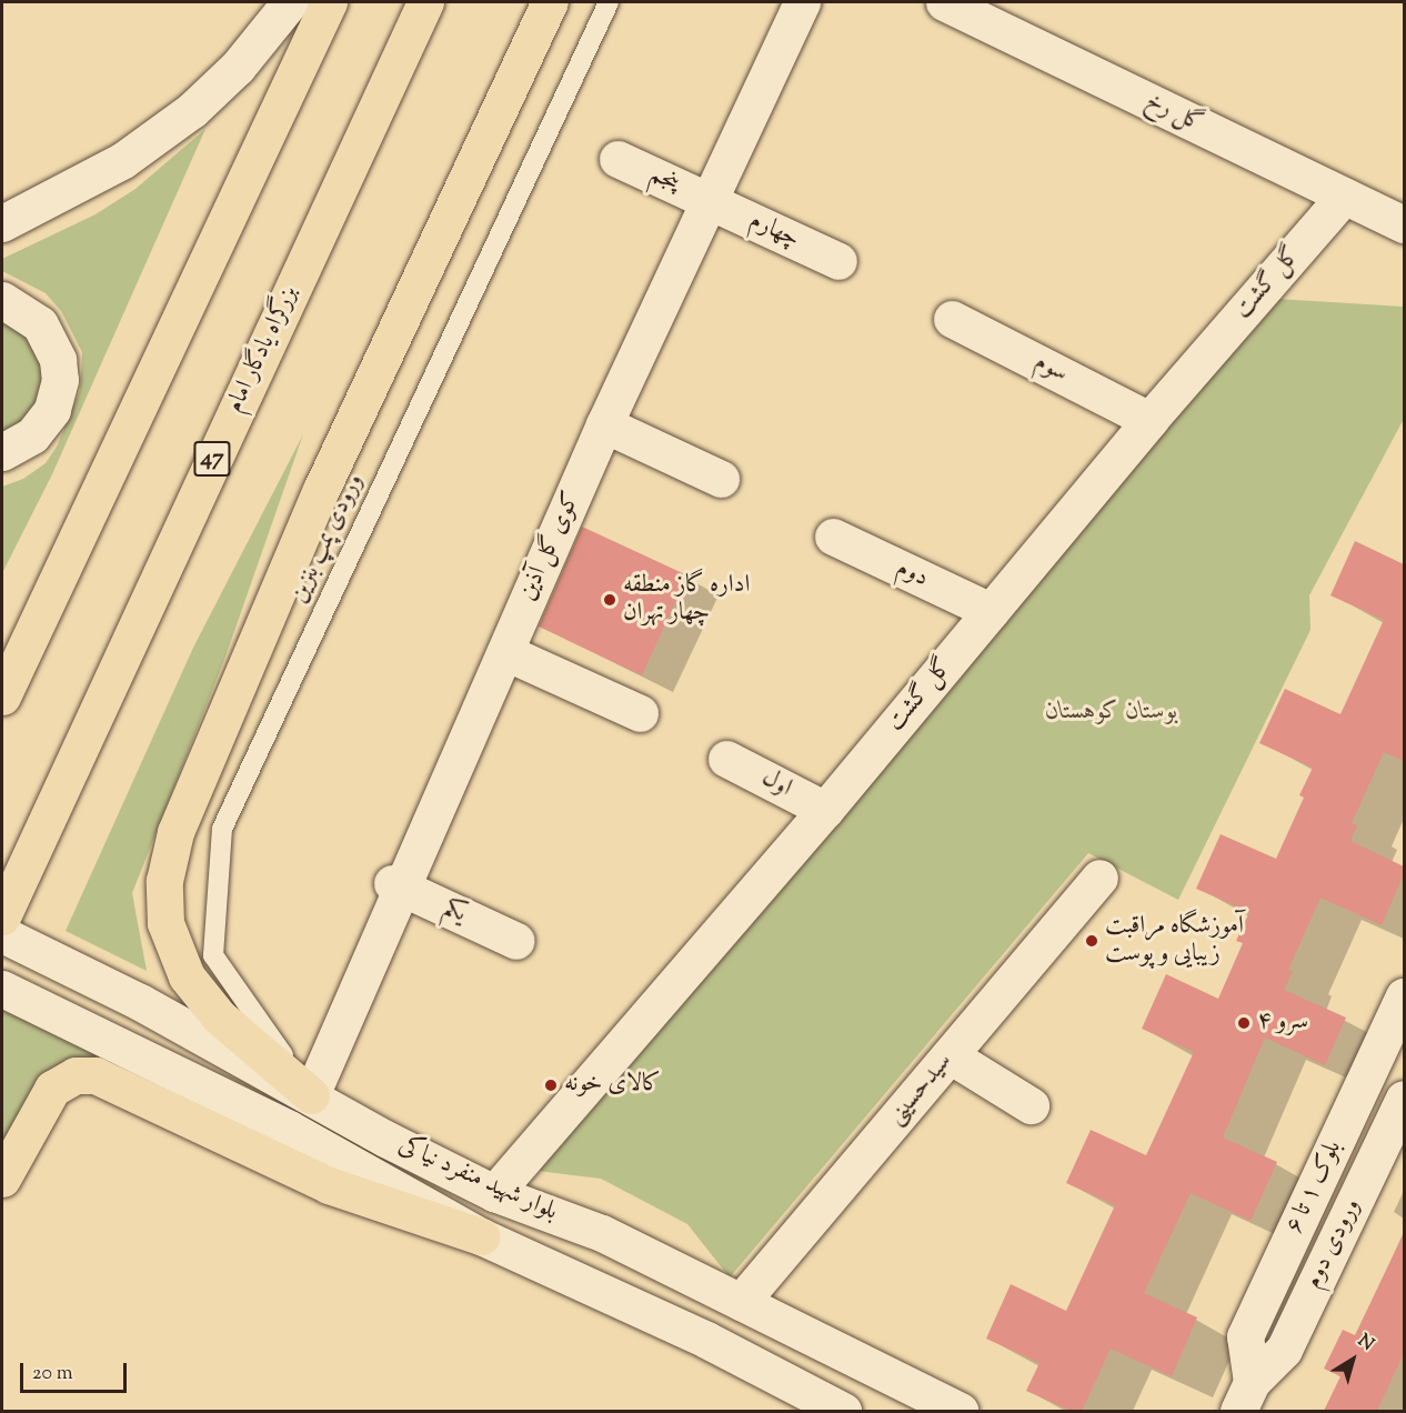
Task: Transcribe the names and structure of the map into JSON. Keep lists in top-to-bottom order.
{
  "streets": {
    "highway": ["بزرگراه یادگار امام", "47"],
    "street": [
      "گل رخ",
      "پنجم",
      "چهارم",
      "گل گشت",
      "سوم",
      "کوی گل آذین",
      "دوم",
      "اول",
      "یکم",
      "سیدحسینی",
      "بلوار شهید منفرد نیاکی",
      "بلوک ۱ تا ۶",
      "ورودی دوم"
    ],
    "lane": ["ورودی پمپ بنزین"]
  },
  "crossings": [
    ["گل رخ", "گل گشت"],
    ["پنجم", "چهارم"],
    ["پنجم", "کوی گل آذین"],
    ["چهارم", "کوی گل آذین"],
    ["گل گشت", "سوم"],
    ["گل گشت", "دوم"],
    ["گل گشت", "اول"],
    ["گل گشت", "بلوار شهید منفرد نیاکی"],
    ["ورودی پمپ بنزین", "کوی گل آذین"],
    ["ورودی پمپ بنزین", "بلوار شهید منفرد نیاکی"],
    ["کوی گل آذین", "یکم"],
    ["کوی گل آذین", "بلوار شهید منفرد نیاکی"],
    ["سیدحسینی", "بلوار شهید منفرد نیاکی"],
    ["بلوک ۱ تا ۶", "ورودی دوم"]
  ],
  "parks": ["بوستان کوهستان"],
  "places": [
    "اداره گاز منطقه چهار تهران",
    "آموزشگاه مراقبت زیبایی و پوست",
    "سرو ۴",
    "کالای خونه"
  ],
  "scale_bar": "20 m",
  "north": "top right"
}
